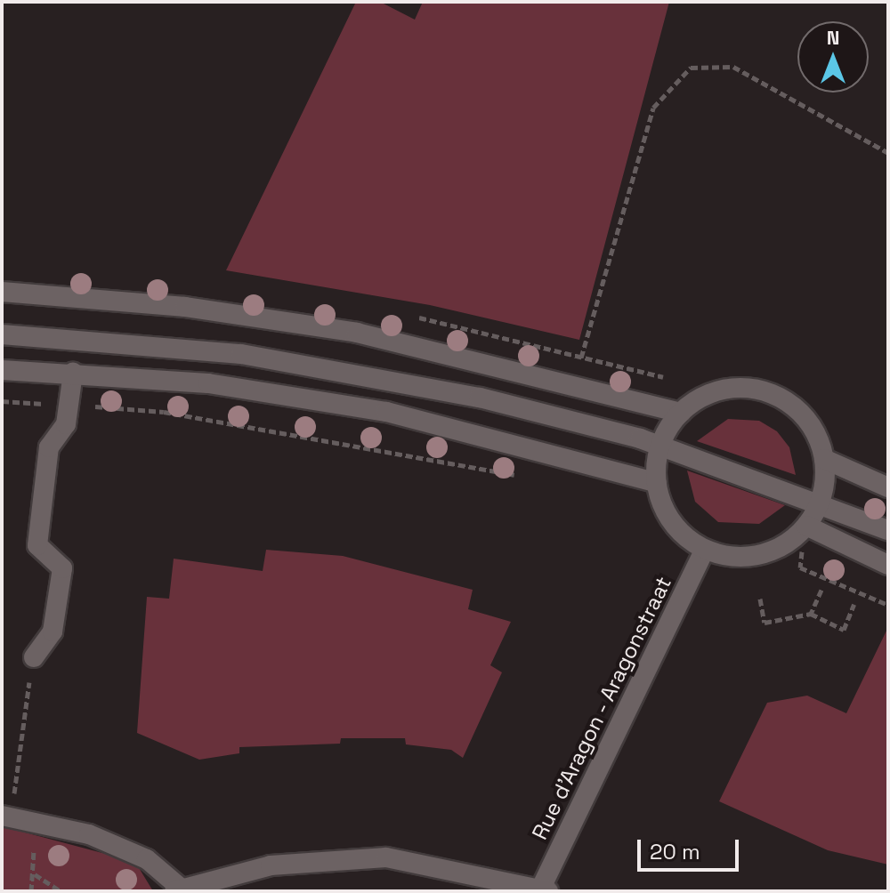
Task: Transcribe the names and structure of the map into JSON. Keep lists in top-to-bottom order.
{
  "streets": {
    "main road": ["Rue d'Aragon - Aragonstraat"]
  },
  "scale_bar": "20 m",
  "north": "top"
}
